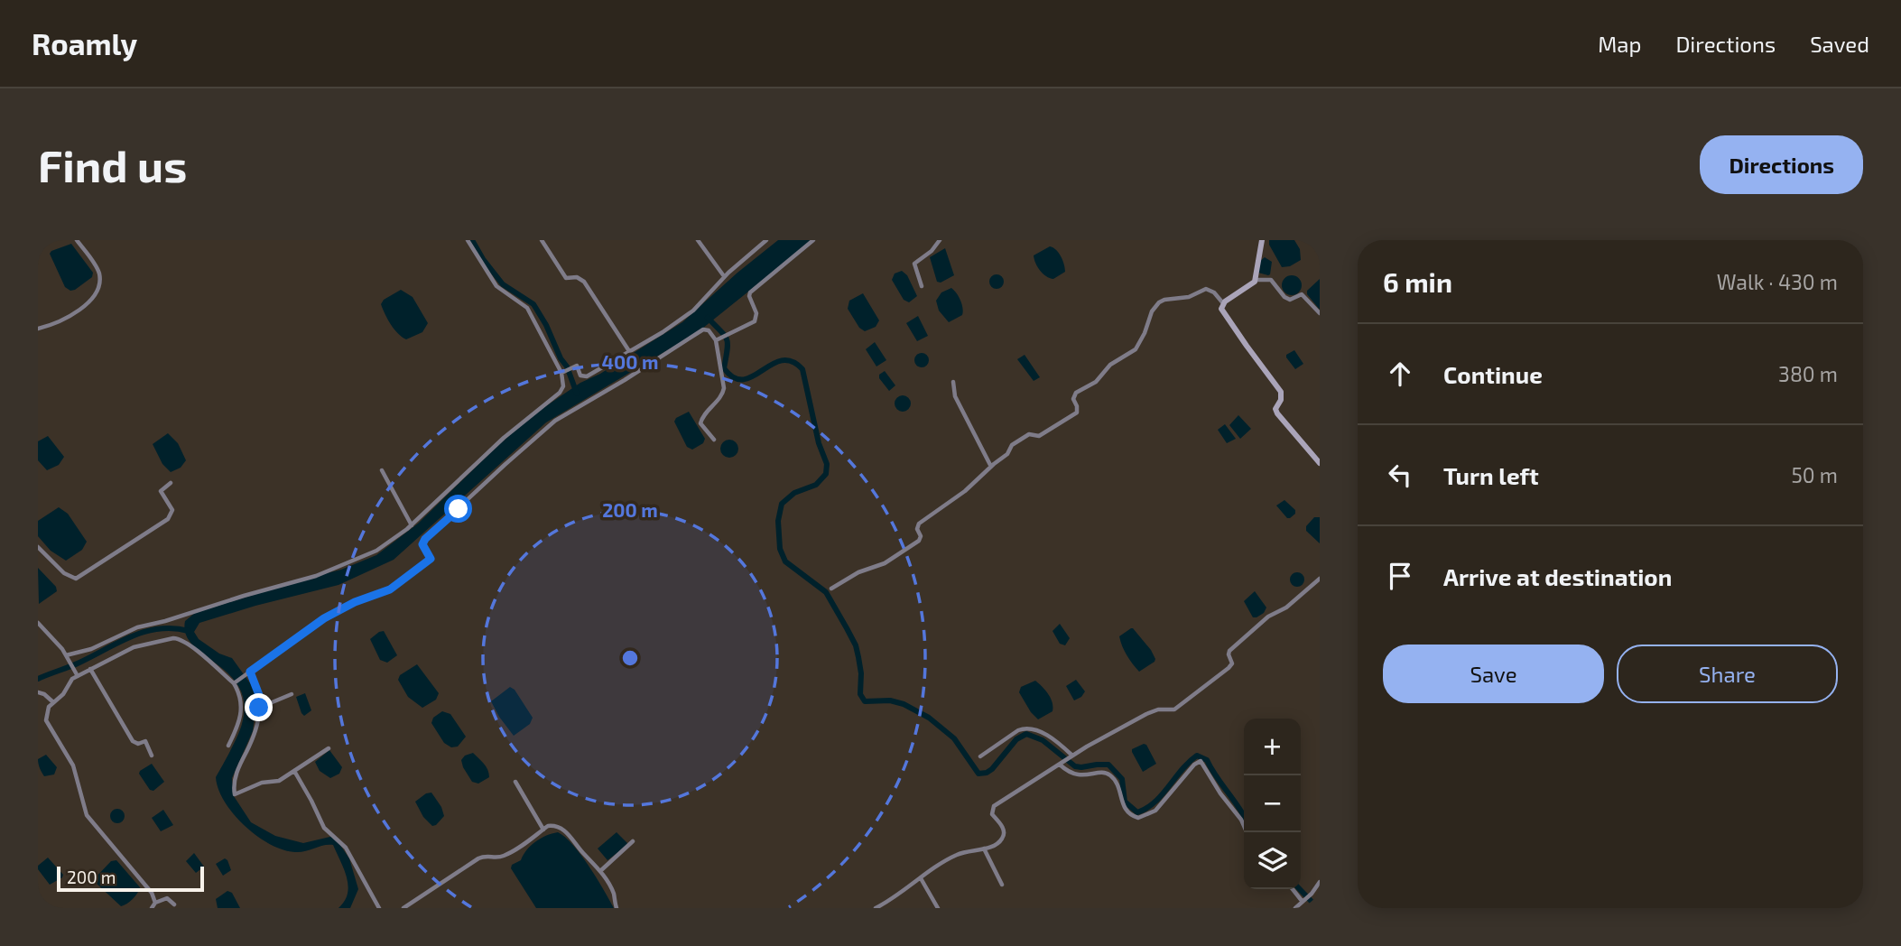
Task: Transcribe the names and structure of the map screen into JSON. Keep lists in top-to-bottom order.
{
  "scale_bar": "200 m",
  "page": {
    "header": "Roamly",
    "nav": ["Map", "Directions", "Saved"],
    "buttons": [
      "Directions",
      ["Save", "Share"]
    ],
    "title": "Find us",
    "heading": ["6 min", "Walk · 430 m"],
    "list": [
      ["Continue", "380 m"],
      ["Turn left", "50 m"],
      "Arrive at destination"
    ],
    "map_buttons": ["+", "−"],
    "scale": "200 m"
  },
  "rings": ["400 m", "200 m"]
}
